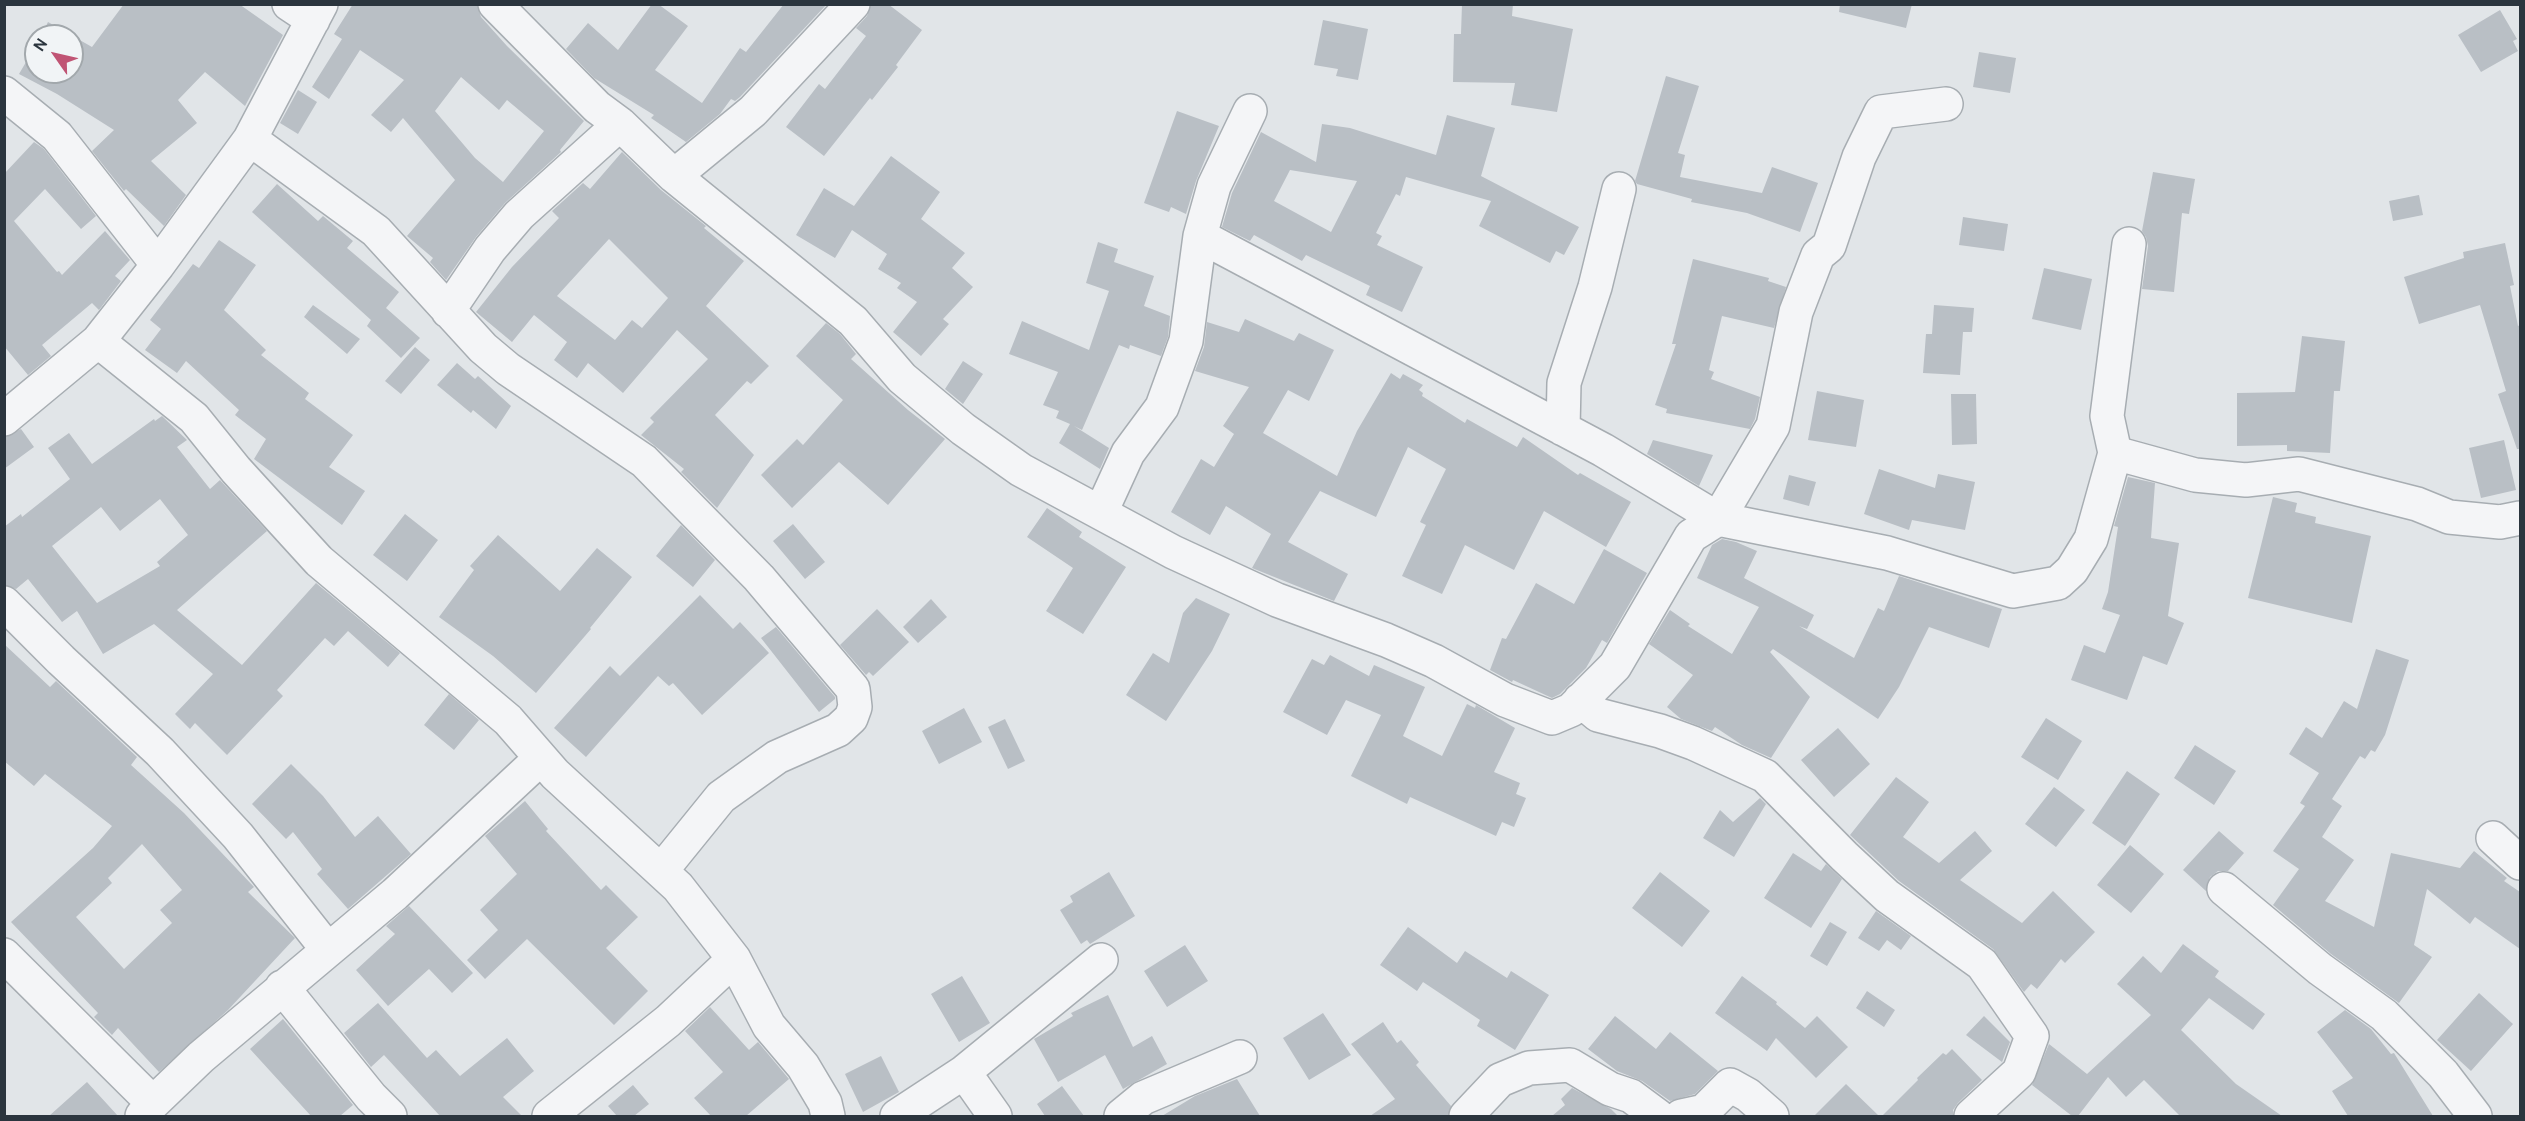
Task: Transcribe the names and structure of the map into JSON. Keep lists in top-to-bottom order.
{
  "north": "top left"
}
